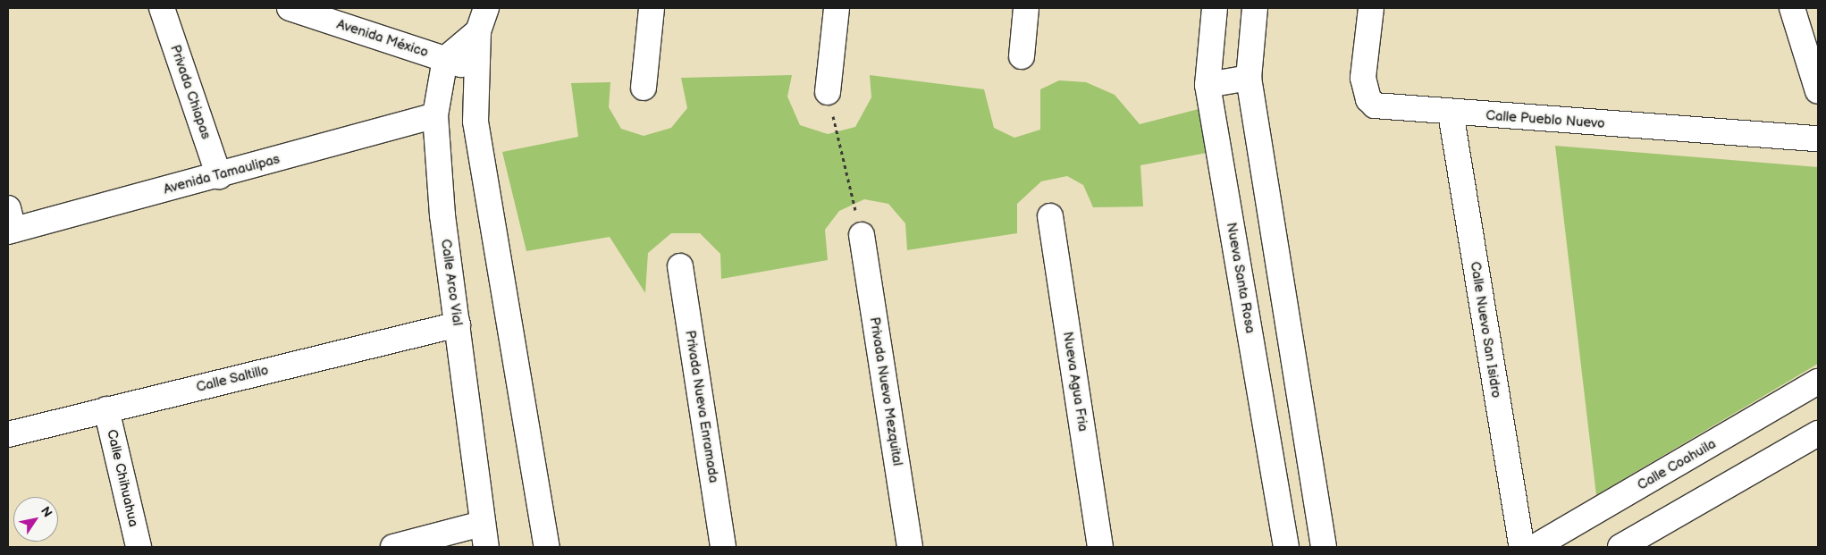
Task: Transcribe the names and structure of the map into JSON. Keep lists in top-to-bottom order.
{
  "streets": {
    "street": [
      "Avenida México",
      "Privada Chiapas",
      "Calle Pueblo Nuevo",
      "Avenida Tamaulipas",
      "Nueva Santa Rosa",
      "Calle Arco Vial",
      "Calle Nuevo San Isidro",
      "Calle Saltillo",
      "Nueva Agua Fria",
      "Privada Nuevo Mezquital",
      "Privada Nueva Enramada",
      "Calle Coahuila",
      "Calle Chihuahua"
    ]
  },
  "crossings": [
    ["Avenida México", "Calle Arco Vial"],
    ["Privada Chiapas", "Avenida Tamaulipas"],
    ["Calle Pueblo Nuevo", "Calle Nuevo San Isidro"],
    ["Avenida Tamaulipas", "Calle Arco Vial"],
    ["Calle Arco Vial", "Calle Saltillo"],
    ["Calle Saltillo", "Calle Chihuahua"]
  ],
  "north": "top right"
}
